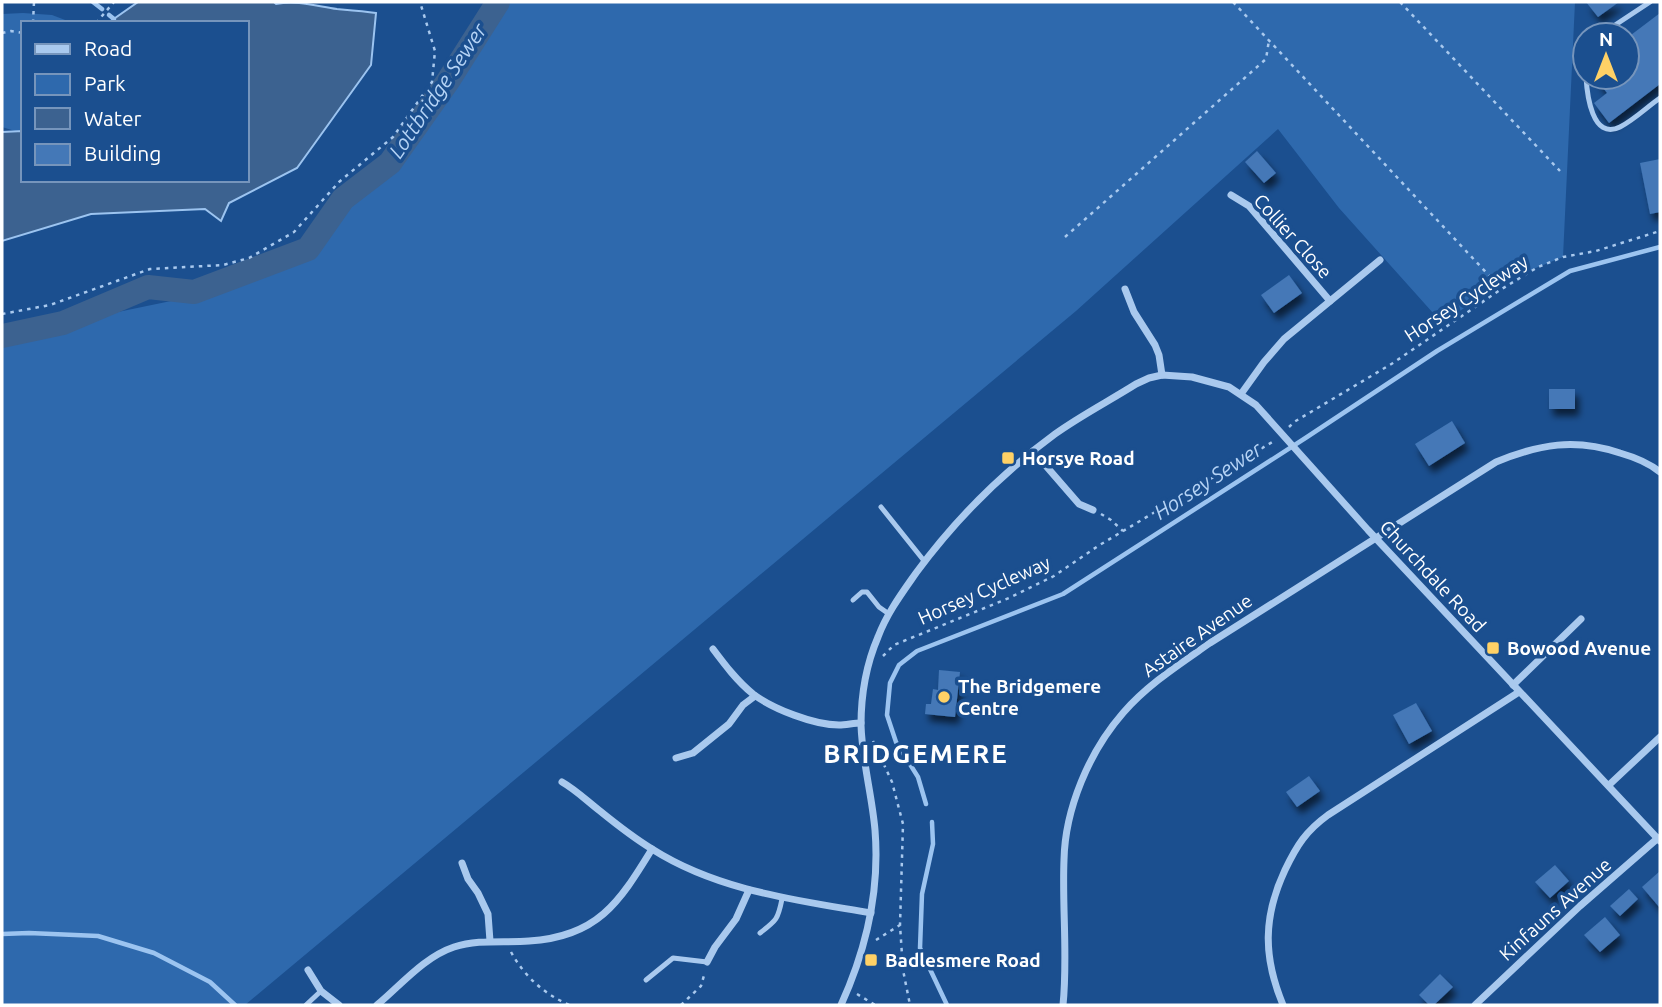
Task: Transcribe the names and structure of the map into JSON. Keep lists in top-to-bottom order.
{
  "streets": {
    "street": [
      "Collier Close",
      "Churchdale Road",
      "Astaire Avenue",
      "Kinfauns Avenue"
    ],
    "path": ["Horsey Cycleway"]
  },
  "crossings": [
    ["Horsey Cycleway", "Churchdale Road"],
    ["Churchdale Road", "Astaire Avenue"],
    ["Churchdale Road", "Kinfauns Avenue"]
  ],
  "districts": ["BRIDGEMERE"],
  "water": ["Lottbridge Sewer", "Horsey Sewer"],
  "places": {
    "transit": ["Horsye Road", "Bowood Avenue", "Badlesmere Road"],
    "other": ["The Bridgemere Centre"]
  },
  "legend": [
    "Road",
    "Park",
    "Water",
    "Building"
  ],
  "north": "top"
}
